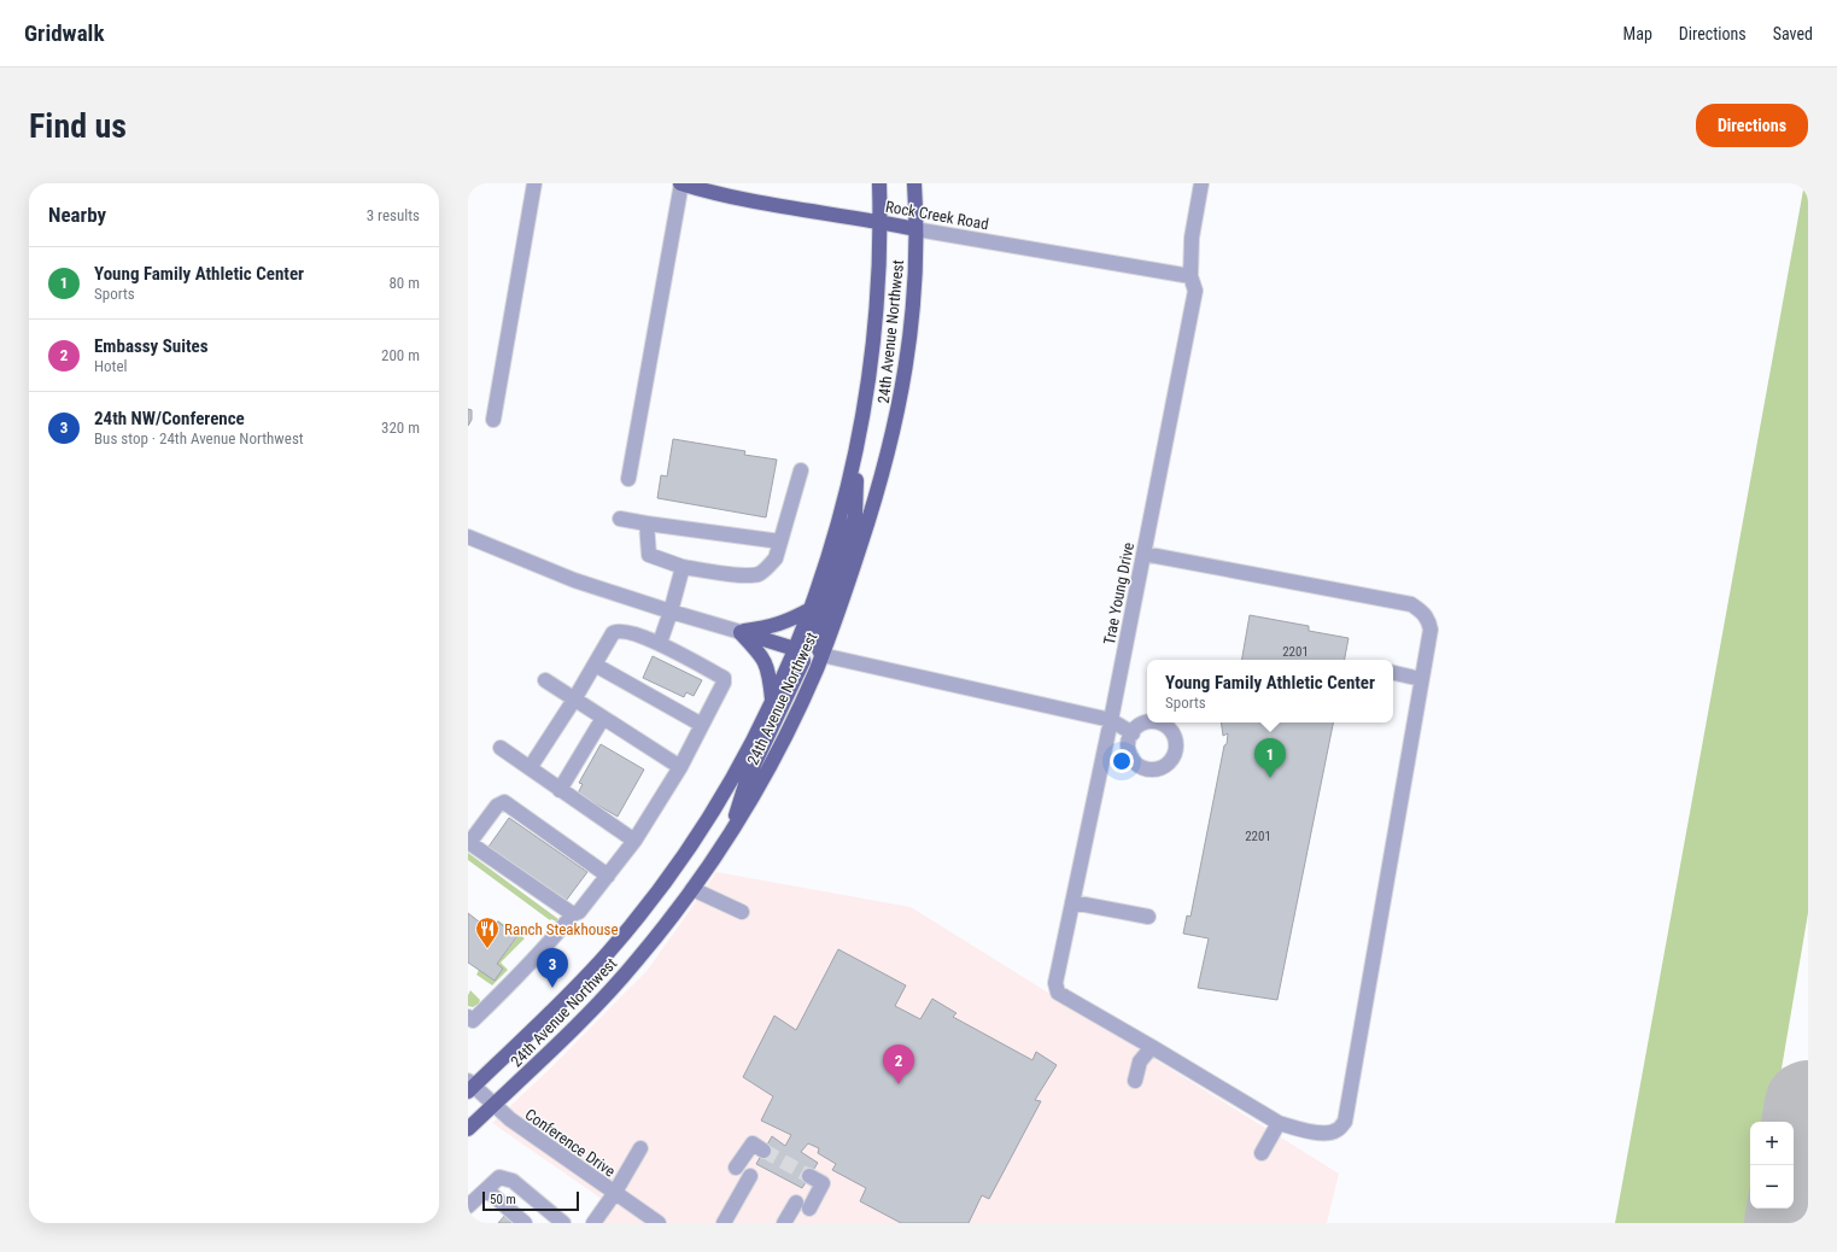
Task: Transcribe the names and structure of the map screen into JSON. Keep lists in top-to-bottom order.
{
  "streets": {
    "main road": ["Rock Creek Road", "24th Avenue Northwest"],
    "street": ["Trae Young Drive", "Conference Drive"]
  },
  "crossings": [
    ["Rock Creek Road", "24th Avenue Northwest"],
    ["Rock Creek Road", "Trae Young Drive"],
    ["24th Avenue Northwest", "Conference Drive"]
  ],
  "places": {
    "restaurant": ["Ranch Steakhouse"]
  },
  "house_numbers": ["2201", "2201"],
  "scale_bar": "50 m",
  "page": {
    "header": "Gridwalk",
    "nav": ["Map", "Directions", "Saved"],
    "buttons": "Directions",
    "title": "Find us",
    "heading": ["Nearby", "3 results"],
    "list": [
      {
        "mark": "1",
        "name": "Young Family Athletic Center",
        "note": "Sports",
        "value": "80 m"
      },
      {
        "mark": "2",
        "name": "Embassy Suites",
        "note": "Hotel",
        "value": "200 m"
      },
      {
        "mark": "3",
        "name": "24th NW/Conference",
        "note": "Bus stop · 24th Avenue Northwest",
        "value": "320 m"
      }
    ],
    "popup": ["Young Family Athletic Center", "Sports"],
    "pins": ["1", "3", "2"],
    "map_buttons": ["+", "−"],
    "scale": "50 m"
  }
}
